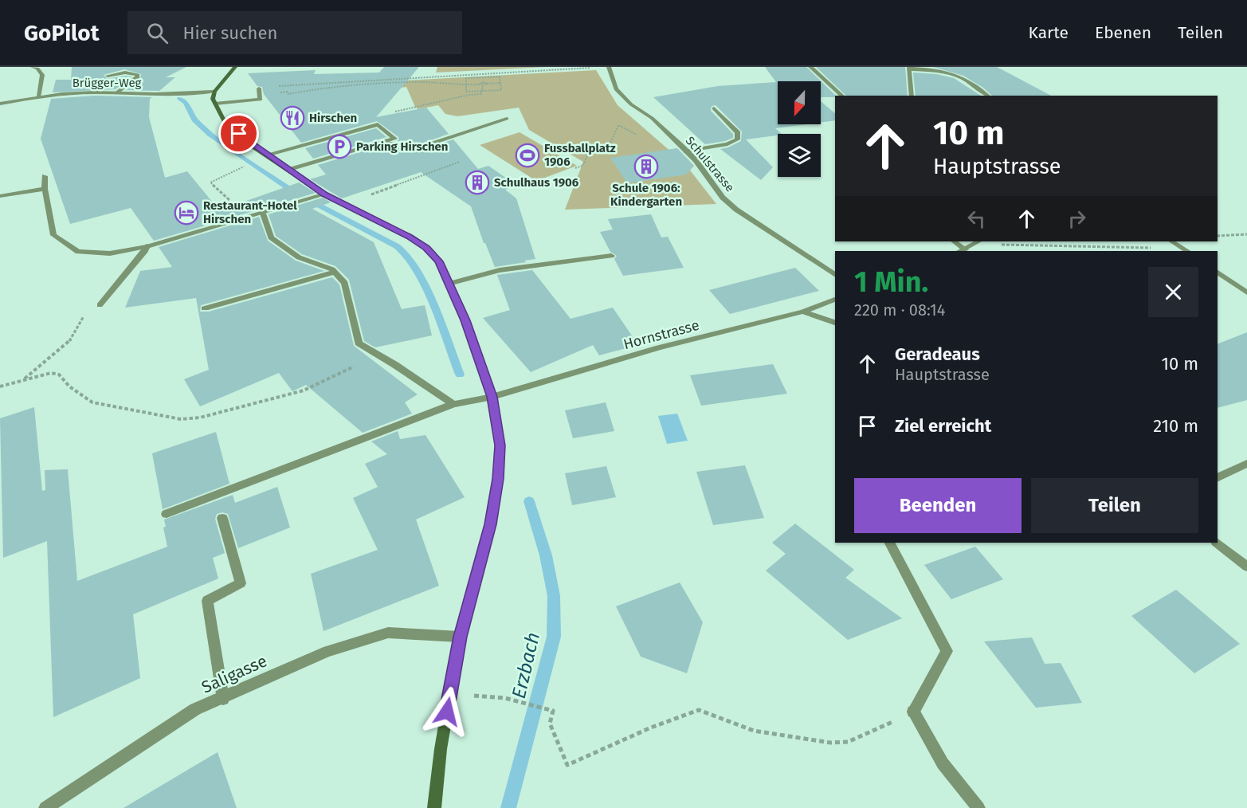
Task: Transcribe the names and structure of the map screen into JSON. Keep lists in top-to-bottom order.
{
  "streets": {
    "street": [
      "Brügger-Weg",
      "Schulstrasse",
      "Hornstrasse",
      "Saligasse"
    ]
  },
  "water": ["Erzbach"],
  "places": {
    "restaurant": ["Hirschen"],
    "parking": ["Parking Hirschen"],
    "sports": ["Fussballplatz 1906"],
    "building": ["Schule 1906: Kindergarten", "Schulhaus 1906"],
    "hotel": ["Restaurant-Hotel Hirschen"]
  },
  "north": "bottom",
  "page": {
    "header": "GoPilot",
    "search": "Hier suchen",
    "nav": ["Karte", "Ebenen", "Teilen"],
    "turn": ["10 m", "Hauptstrasse"],
    "heading": ["1 Min.", "220 m · 08:14"],
    "list": [
      {
        "name": "Geradeaus",
        "note": "Hauptstrasse",
        "value": "10 m"
      },
      {
        "name": "Ziel erreicht",
        "value": "210 m"
      }
    ],
    "buttons": ["Beenden", "Teilen"]
  }
}
